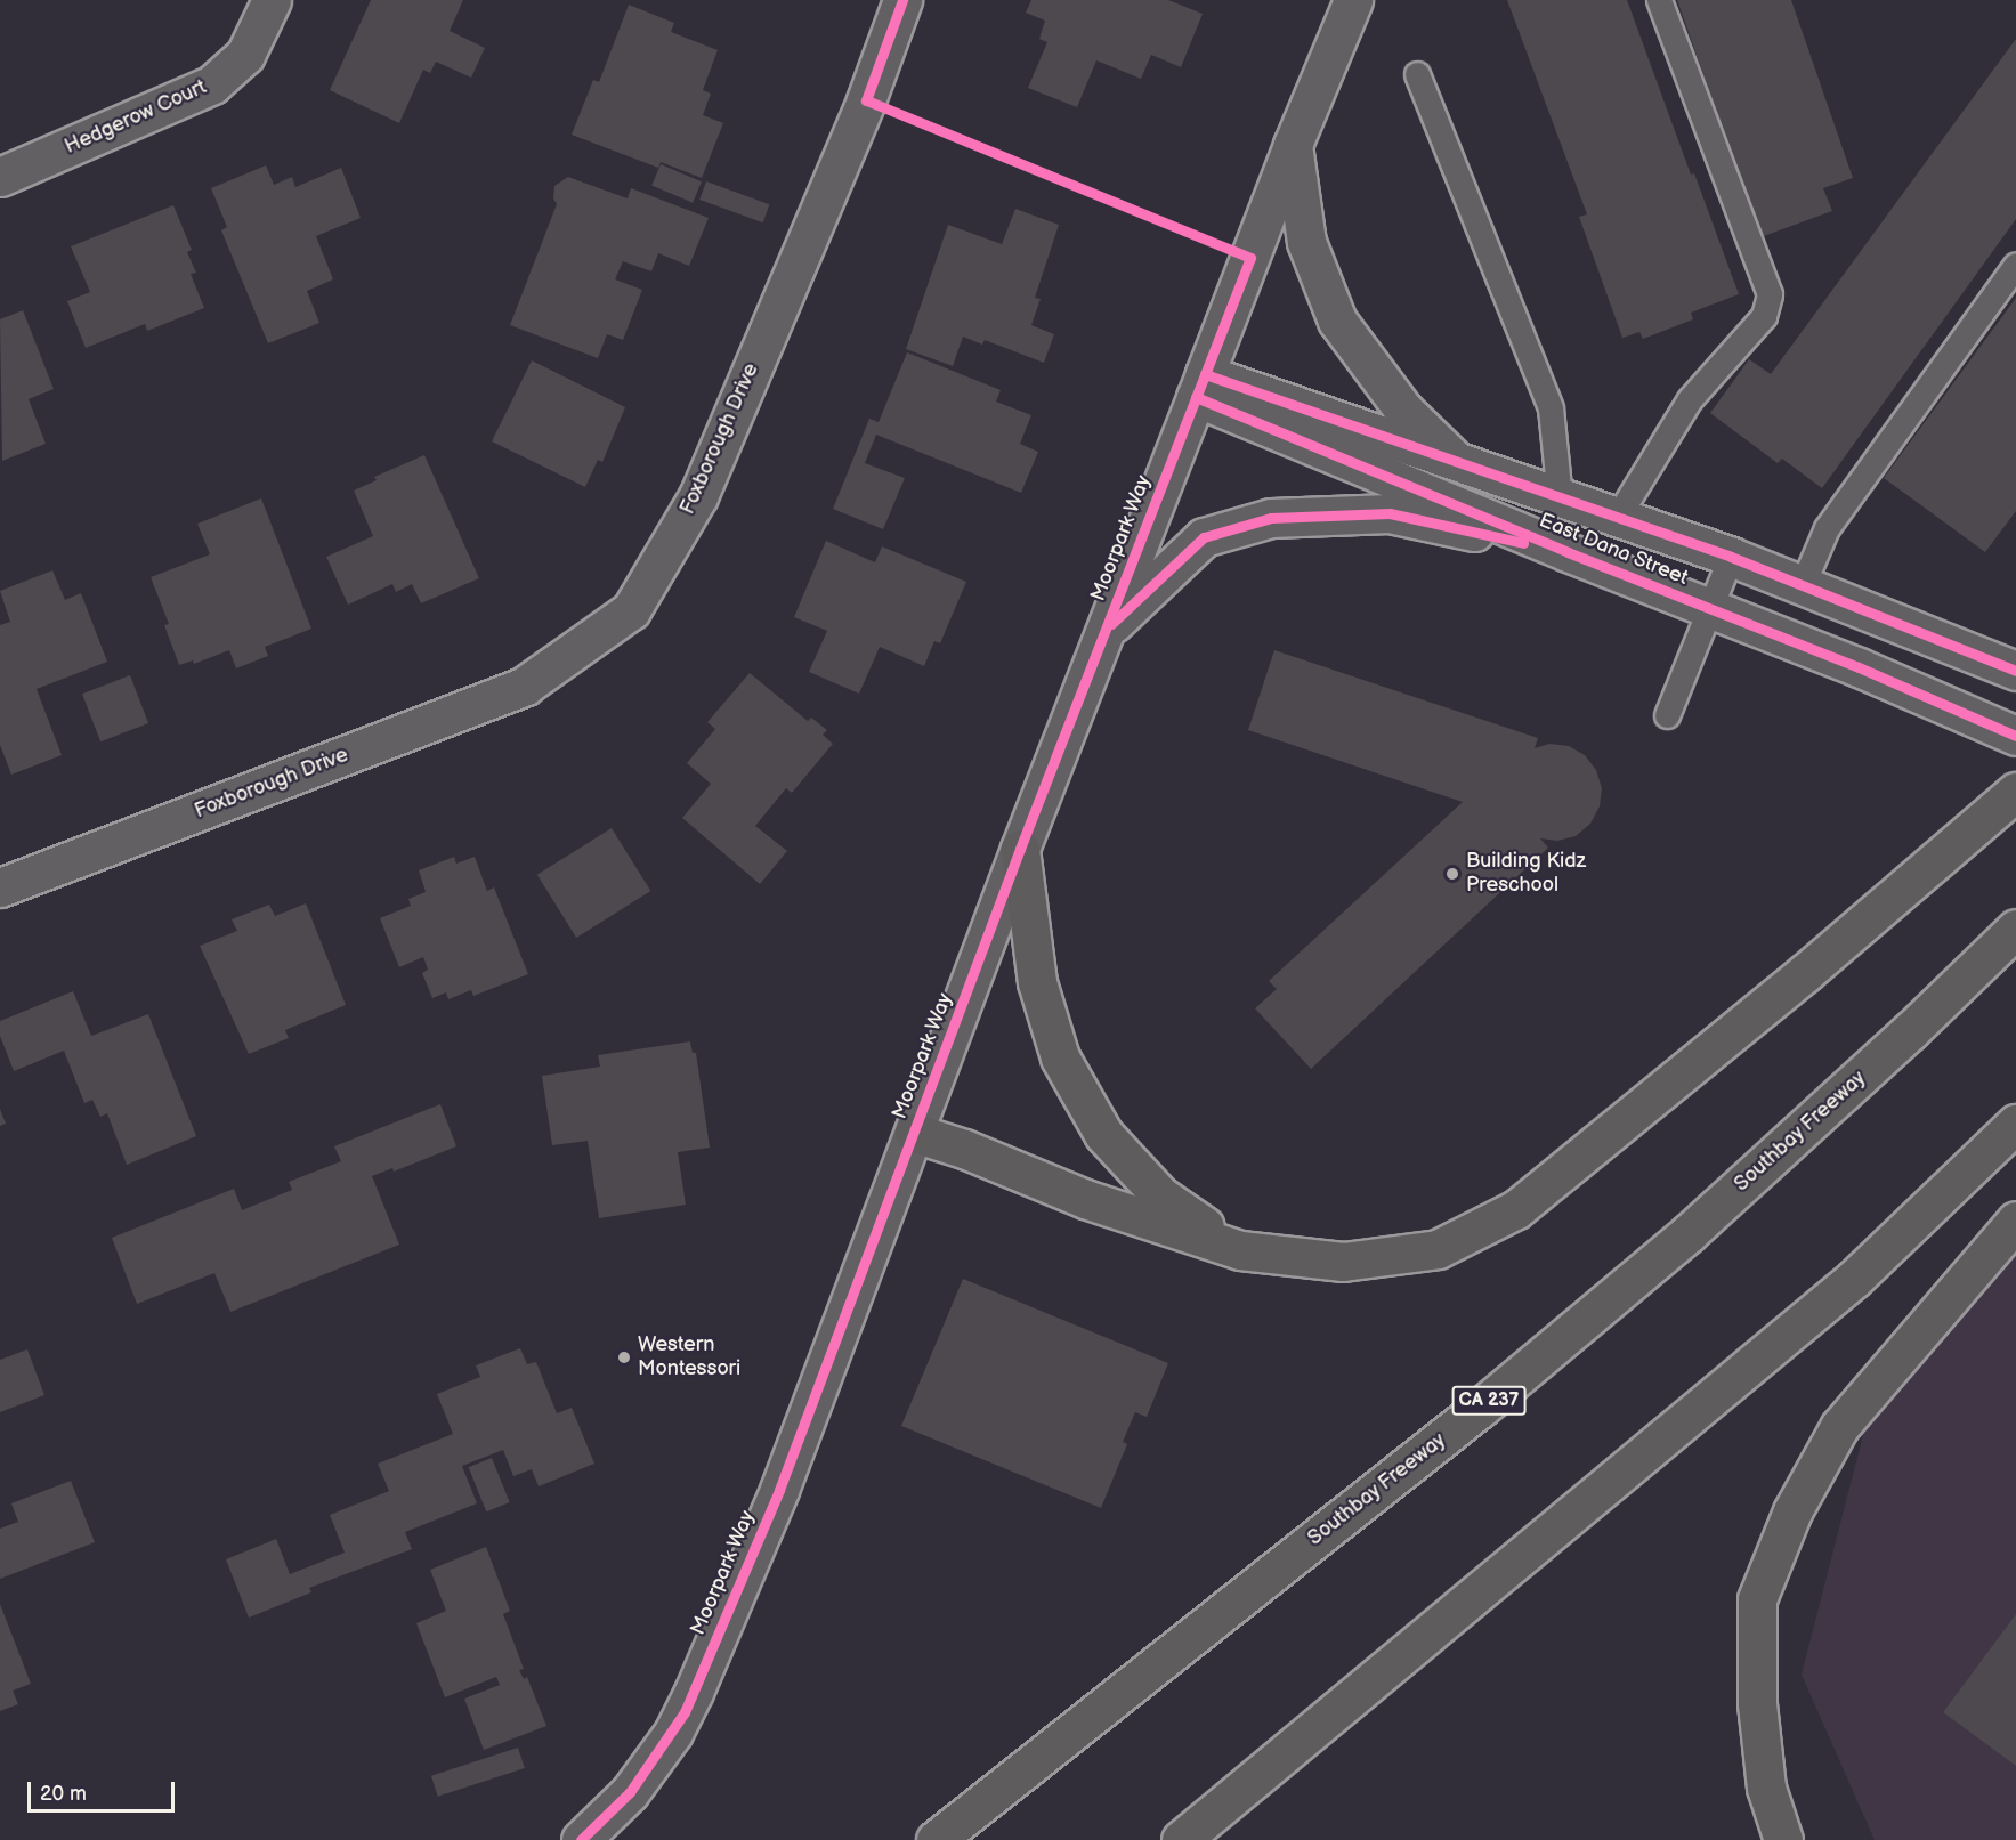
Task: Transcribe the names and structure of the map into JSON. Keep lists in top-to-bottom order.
{
  "streets": {
    "highway": ["Southbay Freeway", "CA 237"],
    "street": [
      "Hedgerow Court",
      "Foxborough Drive",
      "Moorpark Way",
      "East Dana Street"
    ]
  },
  "crossings": [
    ["Moorpark Way", "East Dana Street"]
  ],
  "places": ["Building Kidz Preschool", "Western Montessori"],
  "scale_bar": "20 m"
}
